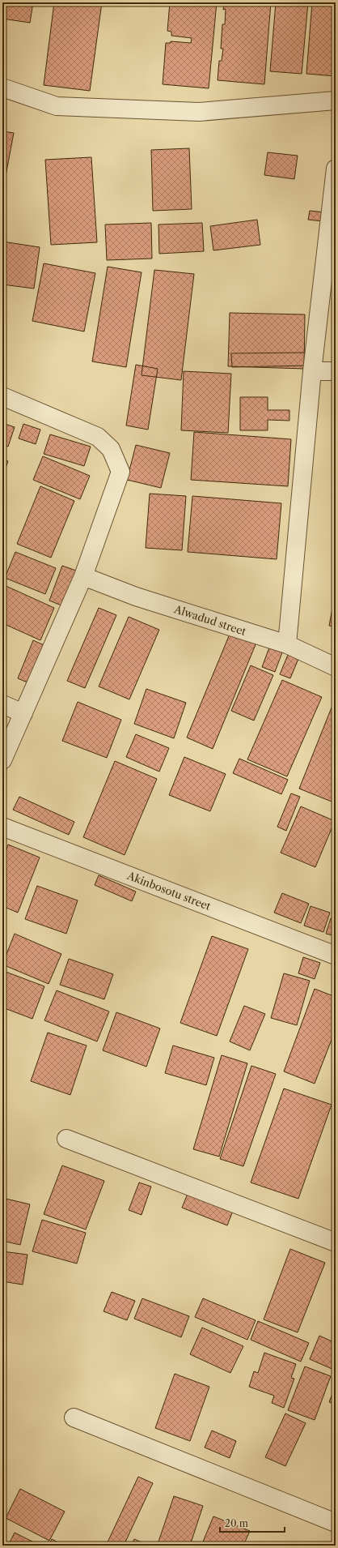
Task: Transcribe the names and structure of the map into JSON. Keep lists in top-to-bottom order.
{
  "streets": {
    "street": ["Alwadud street", "Akinbosotu street"]
  },
  "scale_bar": "20 m"
}
